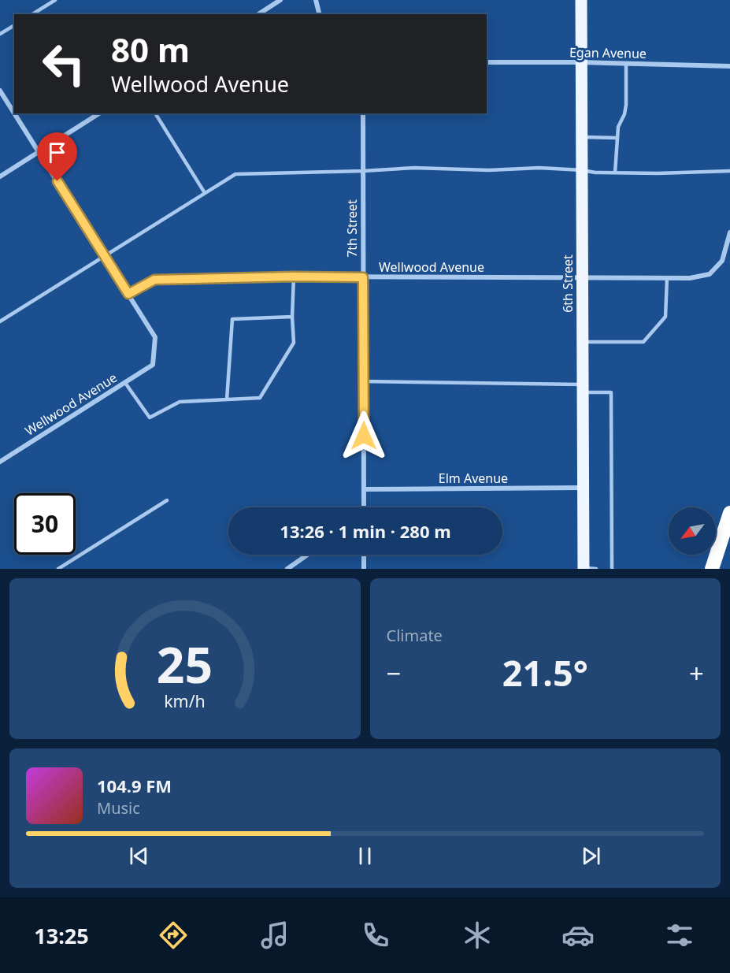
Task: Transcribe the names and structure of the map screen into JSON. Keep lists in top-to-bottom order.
{
  "streets": {
    "main road": ["6th Street"],
    "street": [
      "Egan Avenue",
      "7th Street",
      "Wellwood Avenue",
      "Elm Avenue"
    ]
  },
  "crossings": [
    ["Egan Avenue", "6th Street"],
    ["7th Street", "Wellwood Avenue"],
    ["7th Street", "Elm Avenue"],
    ["Wellwood Avenue", "6th Street"],
    ["6th Street", "Elm Avenue"]
  ],
  "north": "bottom left",
  "page": {
    "turn": ["80 m", "Wellwood Avenue"],
    "limit": "30",
    "trip": "13:26 · 1 min · 280 m",
    "tile": "Climate",
    "heat": ["−", "21.5°", "+"],
    "song": ["104.9 FM", "Music"],
    "tabs": "13:25",
    "gauge": ["25", "km/h"]
  }
}
